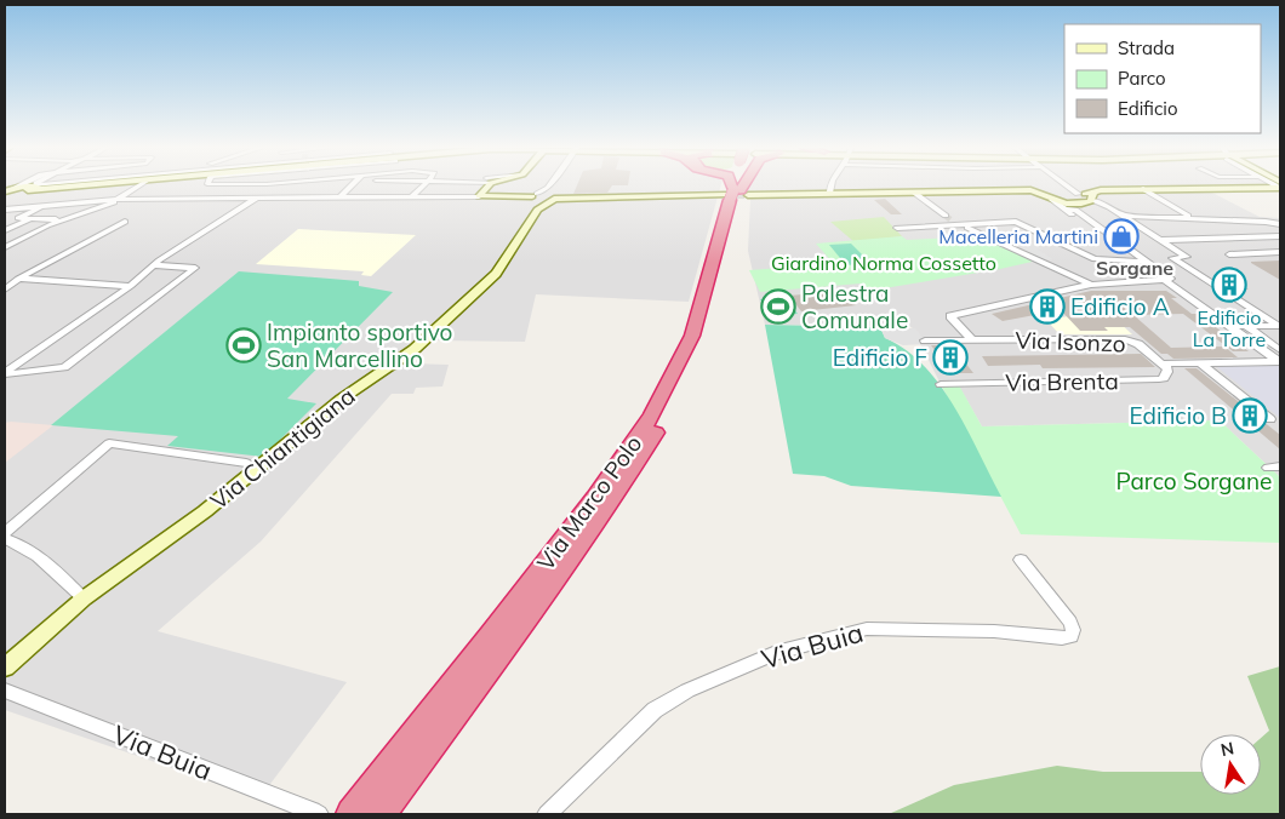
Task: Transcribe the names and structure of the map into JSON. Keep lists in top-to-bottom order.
{
  "streets": {
    "highway": ["Via Marco Polo"],
    "main road": ["Via Chiantigiana"],
    "street": ["Via Isonzo", "Via Brenta", "Via Buia"]
  },
  "crossings": [
    ["Via Isonzo", "Via Brenta"]
  ],
  "districts": ["Sorgane"],
  "parks": ["Giardino Norma Cossetto", "Parco Sorgane"],
  "places": {
    "shop": ["Macelleria Martini"],
    "building": [
      "Edificio La Torre",
      "Edificio A",
      "Edificio F",
      "Edificio B"
    ],
    "sports": ["Palestra Comunale", "Impianto sportivo San Marcellino"]
  },
  "legend": ["Strada", "Parco", "Edificio"],
  "north": "top"
}
